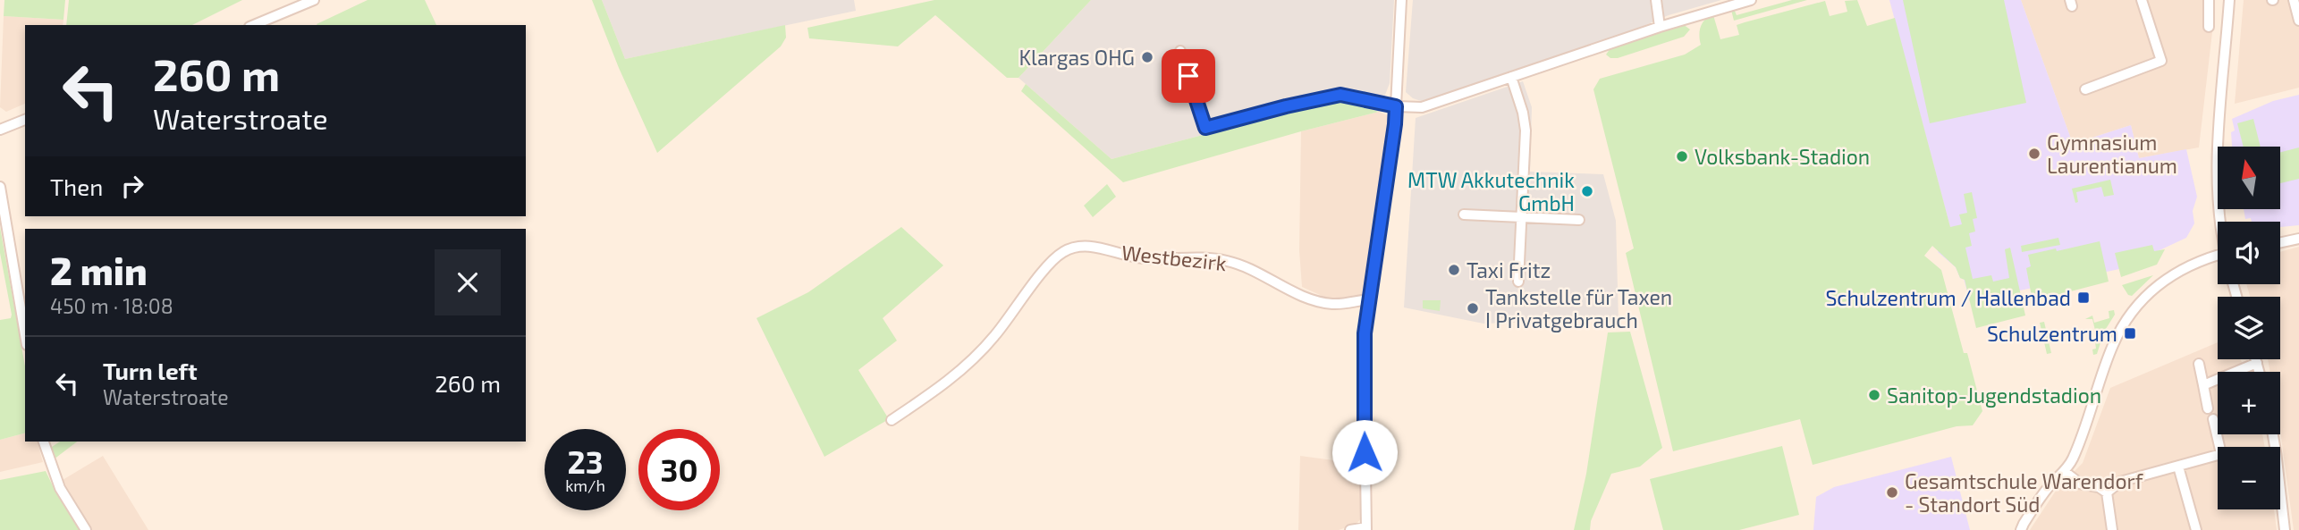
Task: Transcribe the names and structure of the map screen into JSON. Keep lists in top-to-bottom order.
{
  "streets": {
    "street": ["Westbezirk"]
  },
  "places": {
    "other": [
      "Klargas OHG",
      "Gymnasium Laurentianum",
      "Volksbank-Stadion",
      "MTW Akkutechnik GmbH",
      "Taxi Fritz",
      "Tankstelle für Taxen I Privatgebrauch",
      "Sanitop-Jugendstadion",
      "Gesamtschule Warendorf - Standort Süd"
    ],
    "transit": ["Schulzentrum / Hallenbad", "Schulzentrum"]
  },
  "north": "top",
  "page": {
    "turn": ["260 m", "Waterstroate"],
    "map_buttons": ["+", "−"],
    "then": "Then",
    "heading": ["2 min", "450 m · 18:08"],
    "list": [
      {
        "name": "Turn left",
        "note": "Waterstroate",
        "value": "260 m"
      }
    ],
    "speed": "23 km/h",
    "limit": "30"
  }
}
